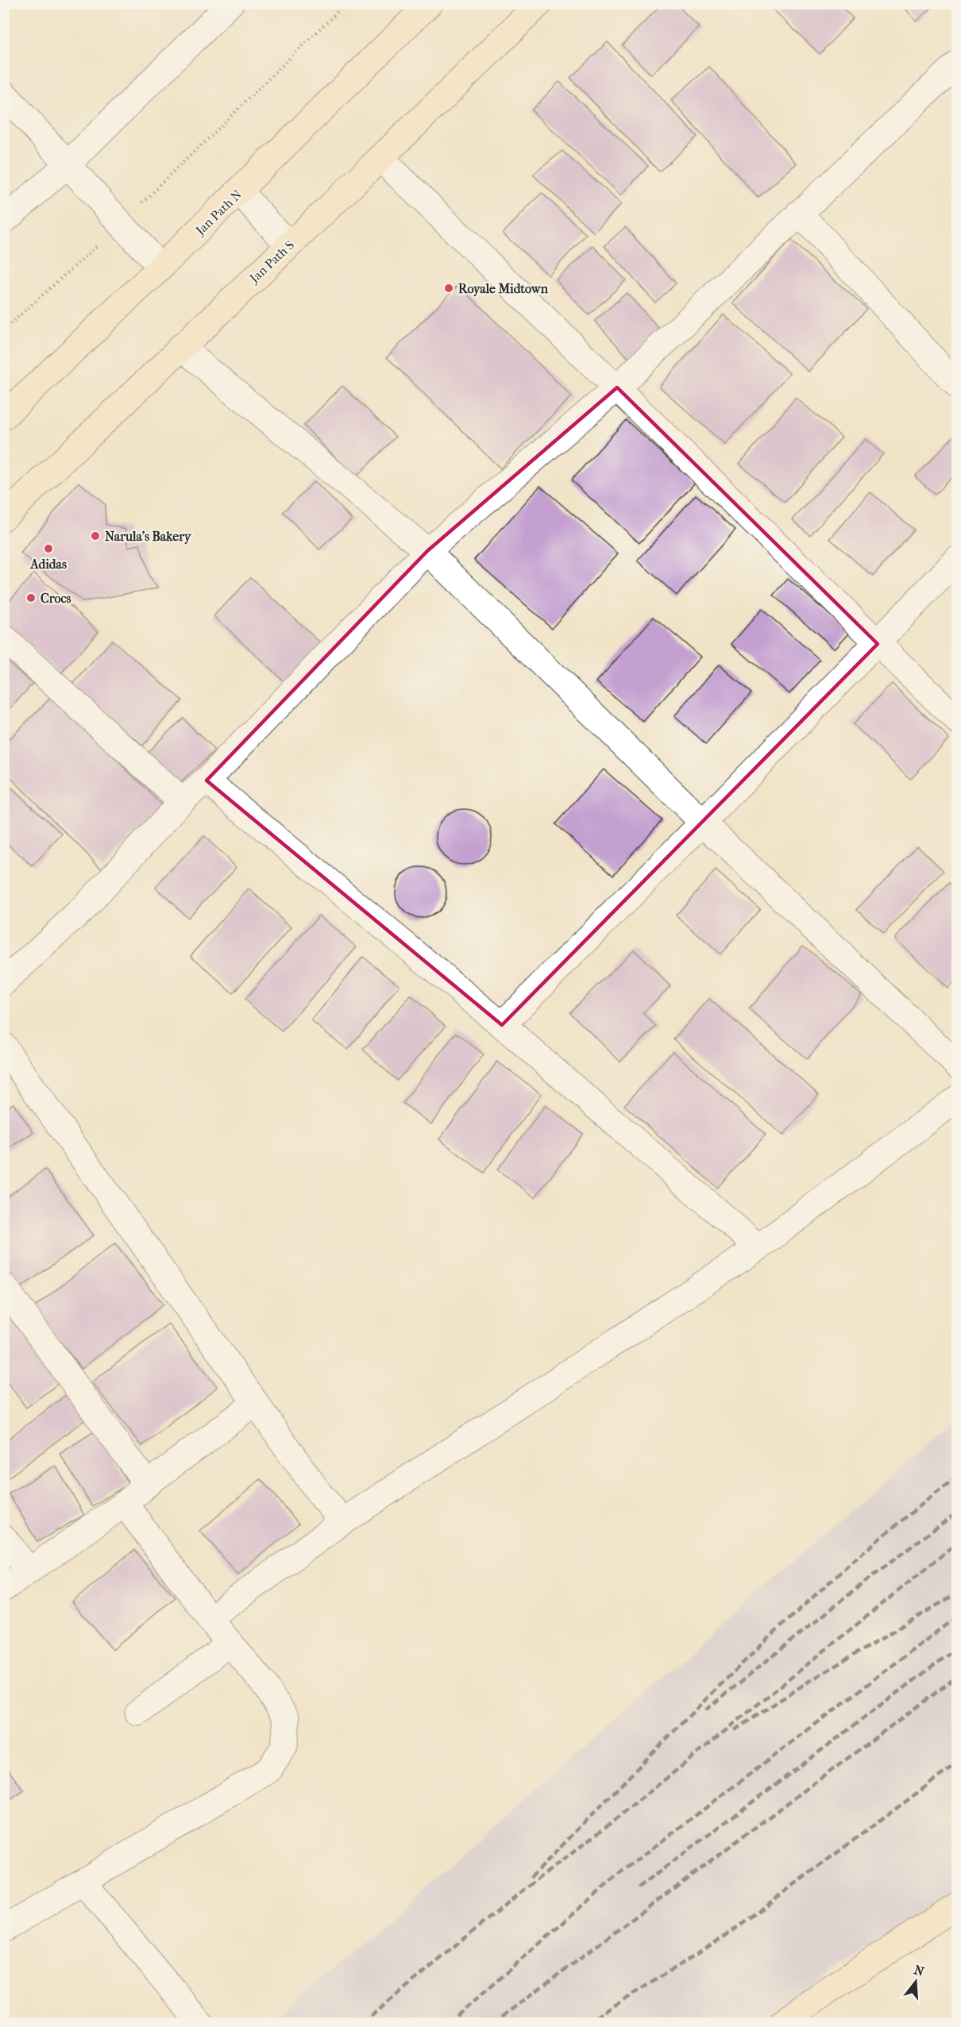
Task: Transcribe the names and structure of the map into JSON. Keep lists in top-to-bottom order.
{
  "streets": {
    "main road": ["Jan Path N", "Jan Path S"]
  },
  "places": [
    "Royale Midtown",
    "Narula's Bakery",
    "Adidas",
    "Crocs"
  ],
  "north": "top"
}
